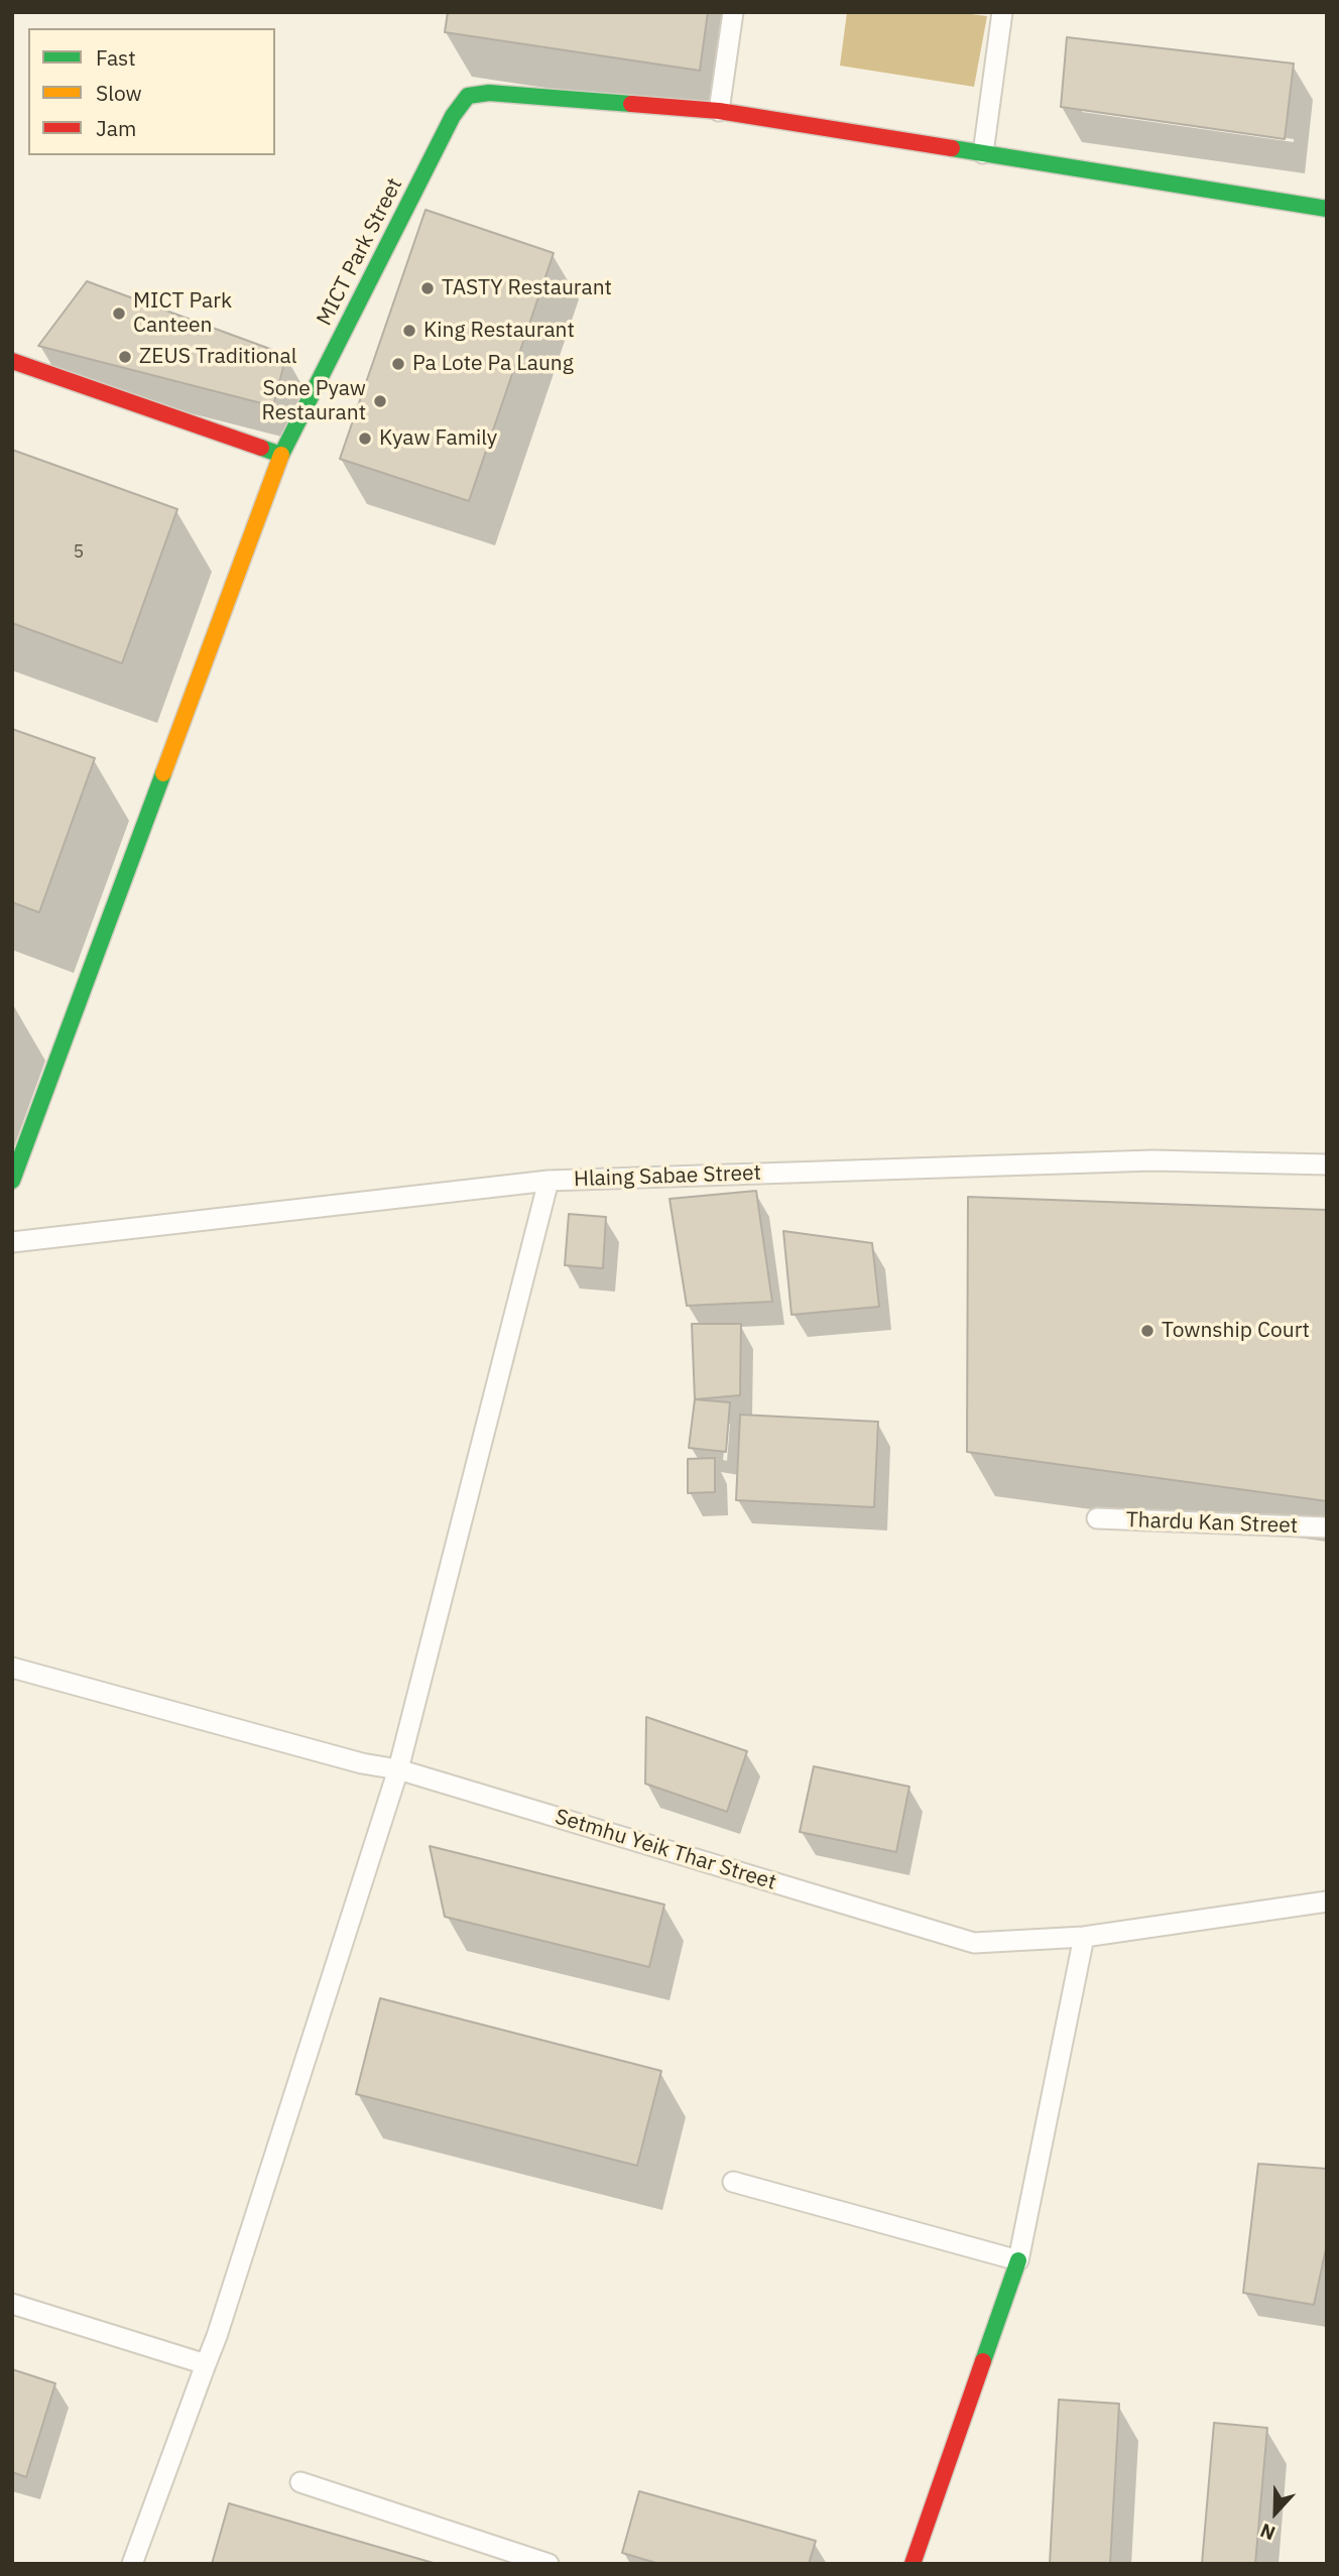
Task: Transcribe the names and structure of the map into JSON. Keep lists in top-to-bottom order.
{
  "streets": {
    "street": ["MICT Park Street"],
    "lane": ["Hlaing Sabae Street", "Thardu Kan Street", "Setmhu Yeik Thar Street"]
  },
  "places": [
    "TASTY Restaurant",
    "MICT Park Canteen",
    "King Restaurant",
    "ZEUS Traditional",
    "Pa Lote Pa Laung",
    "Sone Pyaw Restaurant",
    "Kyaw Family",
    "Township Court"
  ],
  "house_numbers": ["5"],
  "legend": ["Fast", "Slow", "Jam"],
  "north": "bottom"
}
